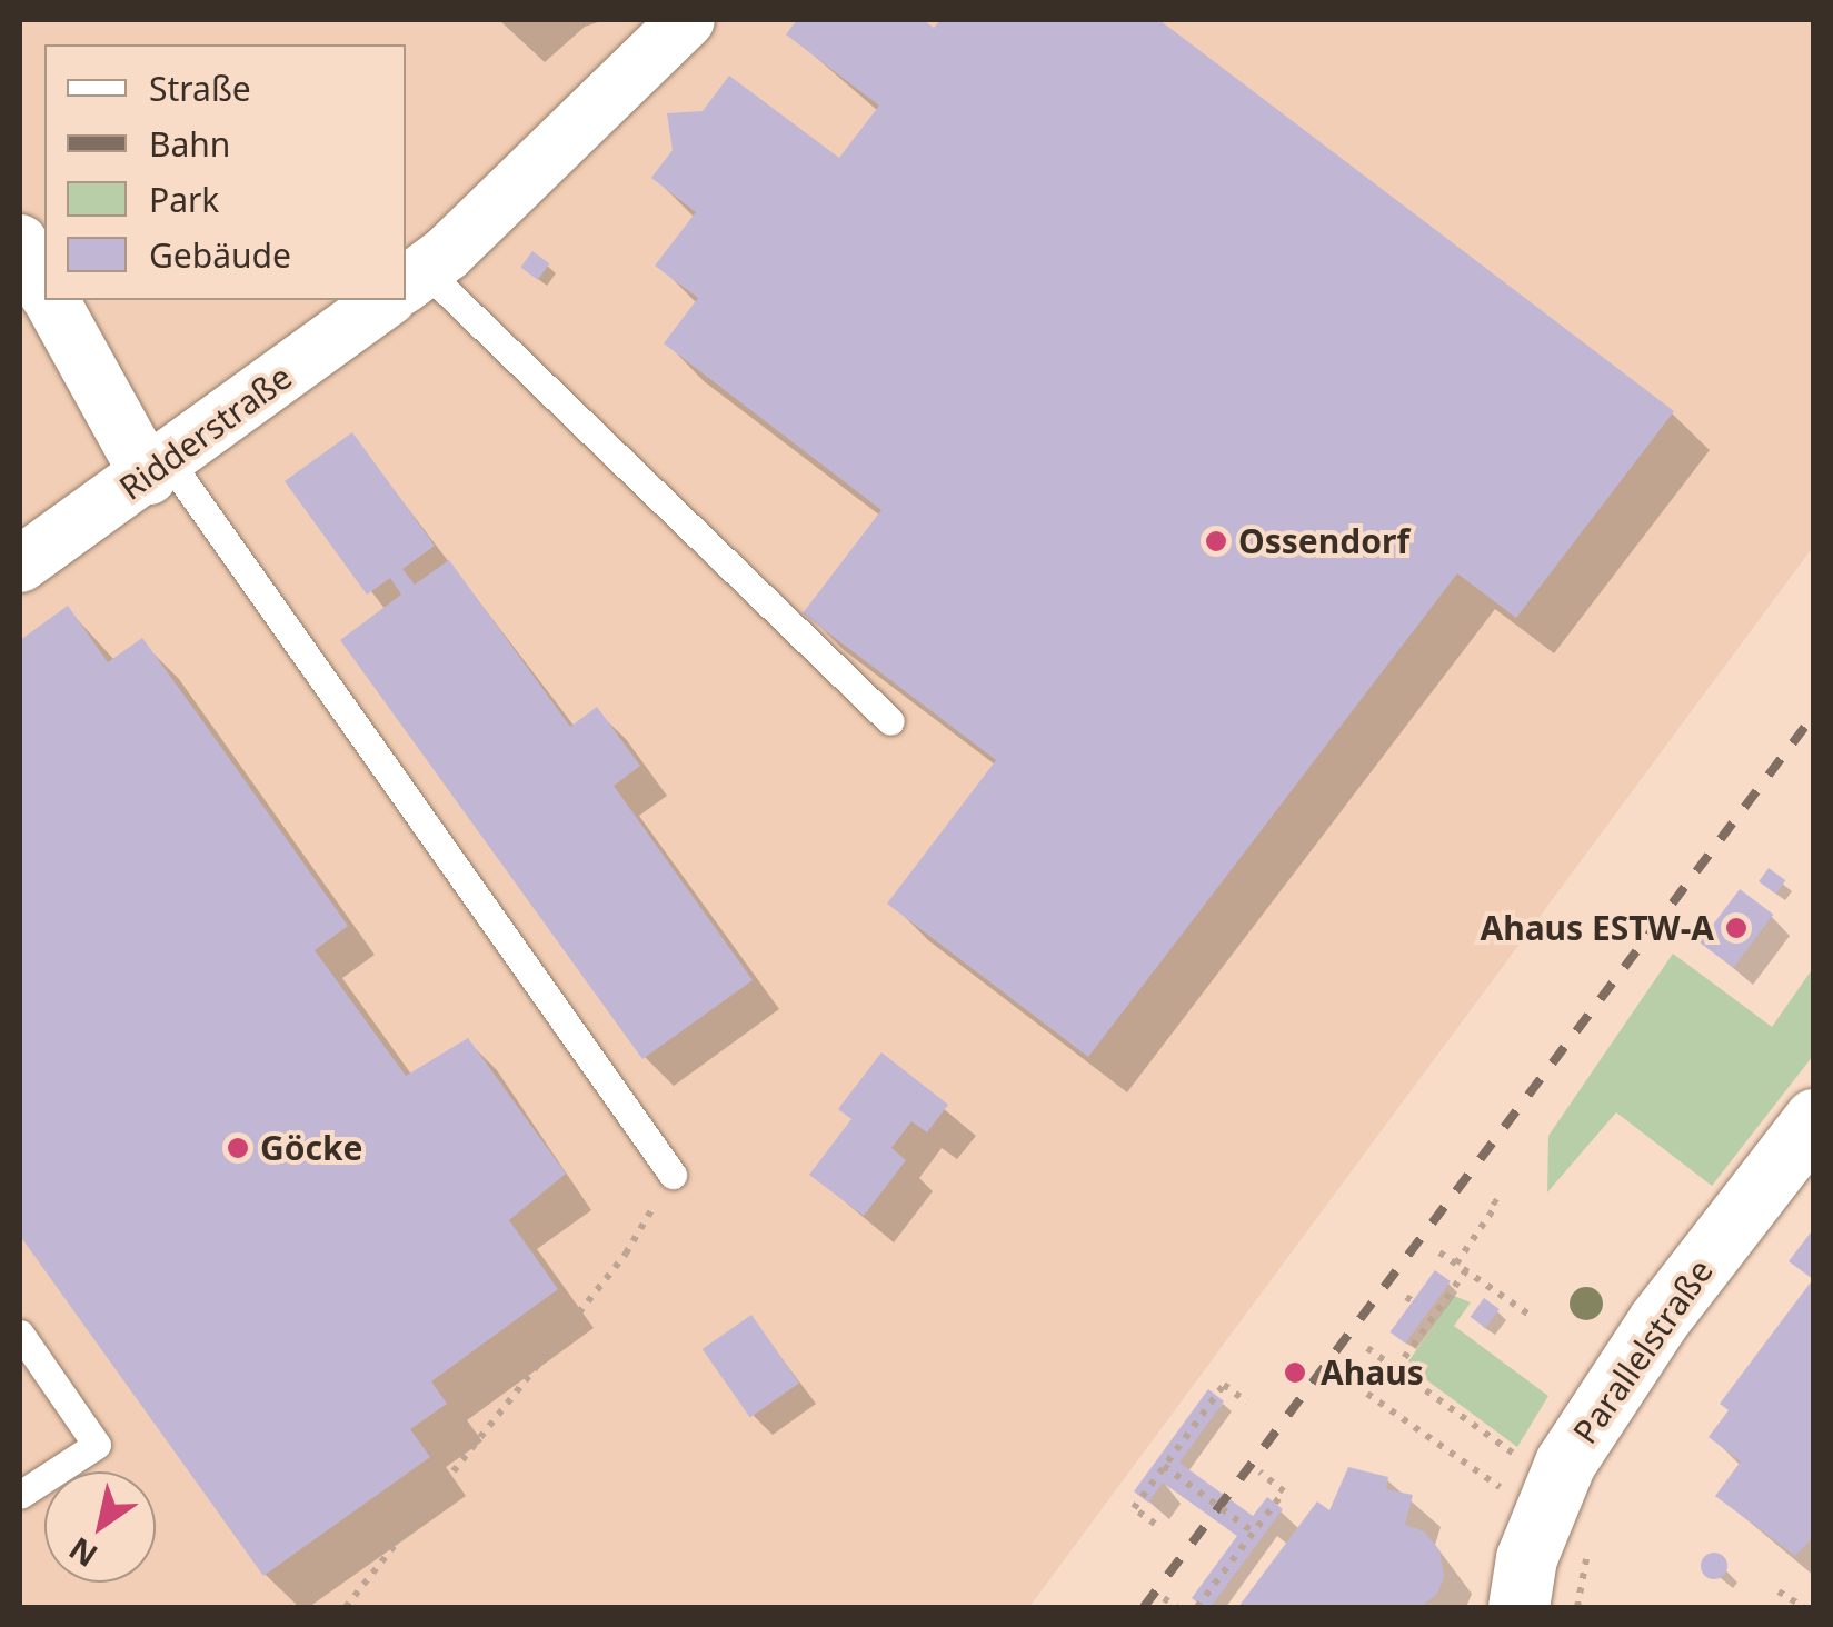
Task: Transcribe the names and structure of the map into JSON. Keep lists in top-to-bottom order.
{
  "streets": {
    "main road": ["Parallelstraße"],
    "street": ["Ridderstraße"]
  },
  "places": [
    "Ossendorf",
    "Ahaus ESTW-A",
    "Göcke",
    "Ahaus"
  ],
  "legend": [
    "Straße",
    "Bahn",
    "Park",
    "Gebäude"
  ],
  "north": "bottom left"
}
